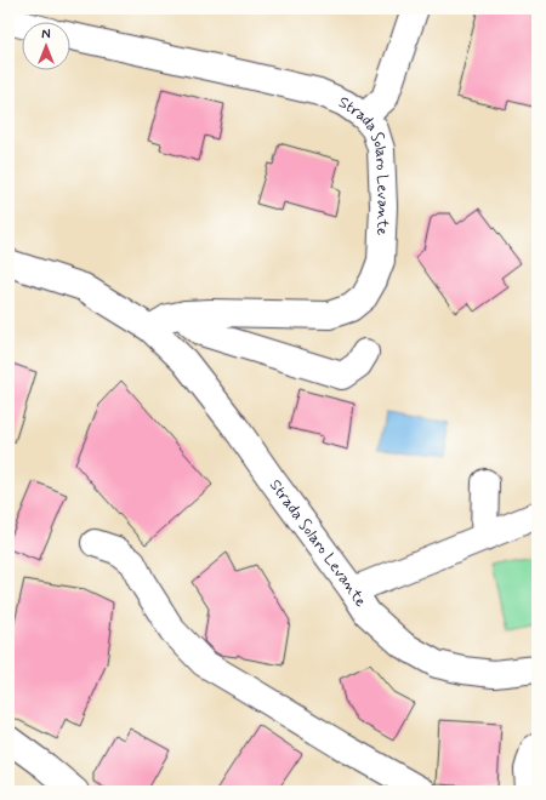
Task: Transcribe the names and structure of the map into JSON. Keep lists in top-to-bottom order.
{
  "streets": {
    "street": ["Strada Solaro Levante"]
  },
  "north": "top"
}
